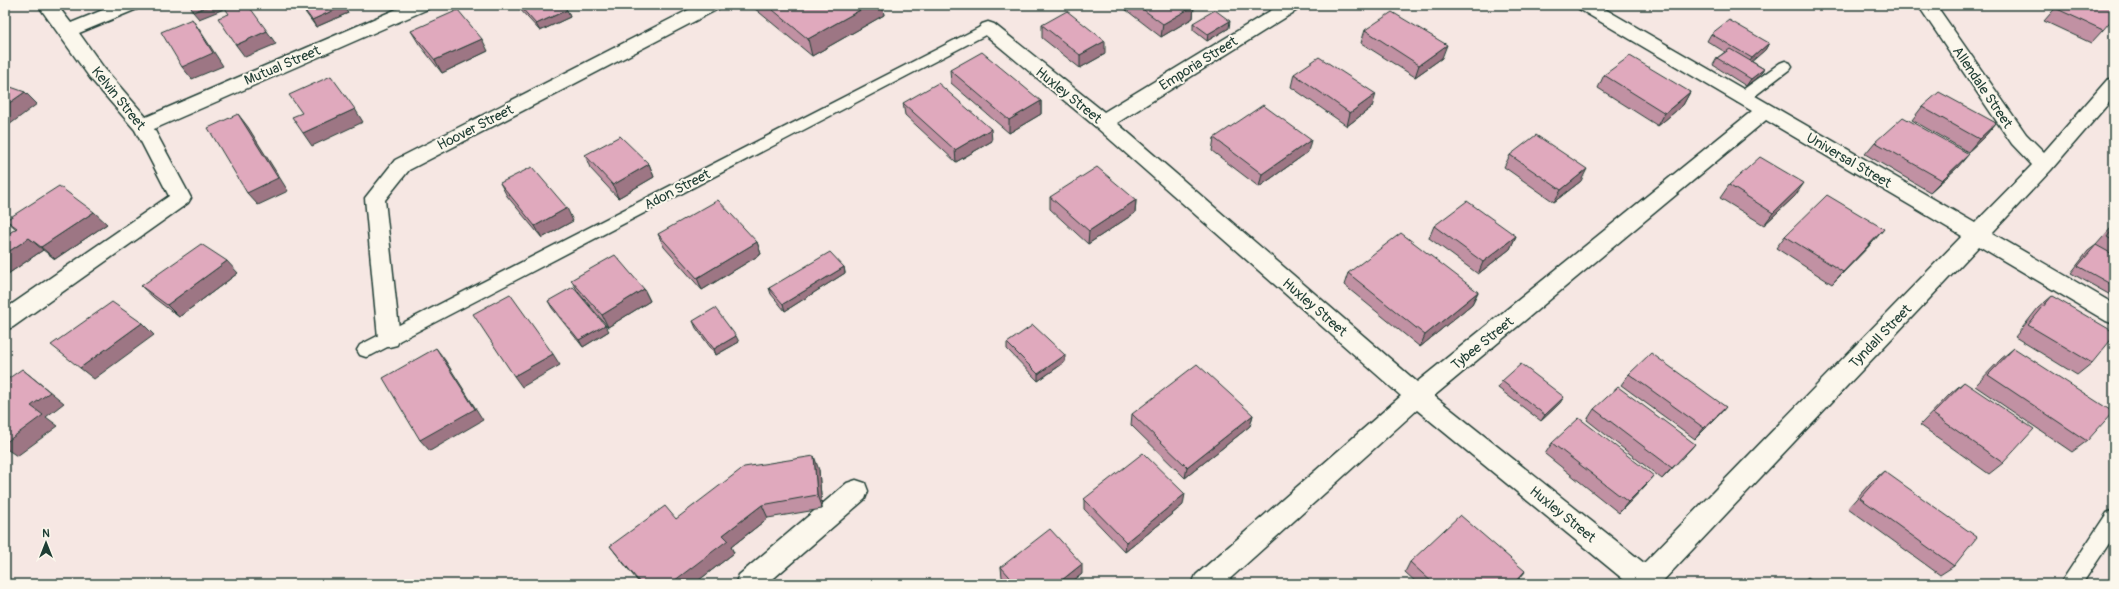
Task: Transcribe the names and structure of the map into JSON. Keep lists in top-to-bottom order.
{
  "streets": {
    "street": [
      "Emporia Street",
      "Mutual Street",
      "Allendale Street",
      "Huxley Street",
      "Kelvin Street",
      "Hoover Street",
      "Universal Street",
      "Tyndall Street",
      "Tybee Street"
    ],
    "lane": ["Adon Street"]
  },
  "crossings": [
    ["Emporia Street", "Huxley Street"],
    ["Mutual Street", "Kelvin Street"],
    ["Allendale Street", "Tyndall Street"],
    ["Huxley Street", "Adon Street"],
    ["Huxley Street", "Tyndall Street"],
    ["Huxley Street", "Tybee Street"],
    ["Hoover Street", "Adon Street"],
    ["Universal Street", "Tyndall Street"],
    ["Universal Street", "Tybee Street"]
  ],
  "north": "top"
}
